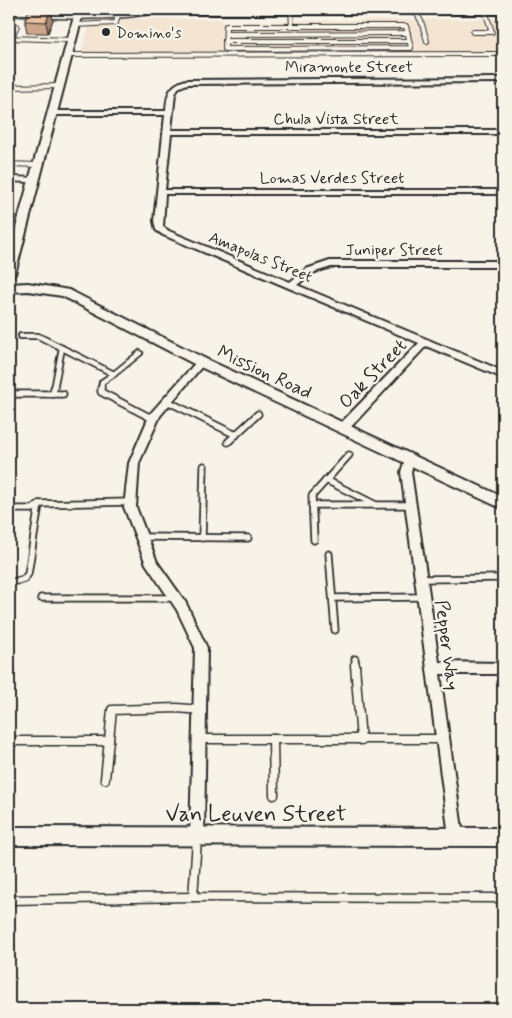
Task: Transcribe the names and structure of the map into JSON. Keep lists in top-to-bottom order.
{
  "streets": {
    "street": [
      "Miramonte Street",
      "Chula Vista Street",
      "Lomas Verdes Street",
      "Juniper Street",
      "Amapolas Street",
      "Mission Road",
      "Oak Street",
      "Pepper Way",
      "Van Leuven Street"
    ]
  },
  "crossings": [
    ["Miramonte Street", "Amapolas Street"],
    ["Chula Vista Street", "Amapolas Street"],
    ["Lomas Verdes Street", "Amapolas Street"],
    ["Juniper Street", "Amapolas Street"],
    ["Amapolas Street", "Oak Street"],
    ["Mission Road", "Oak Street"],
    ["Mission Road", "Pepper Way"],
    ["Pepper Way", "Van Leuven Street"]
  ],
  "places": ["Domino's"]
}
